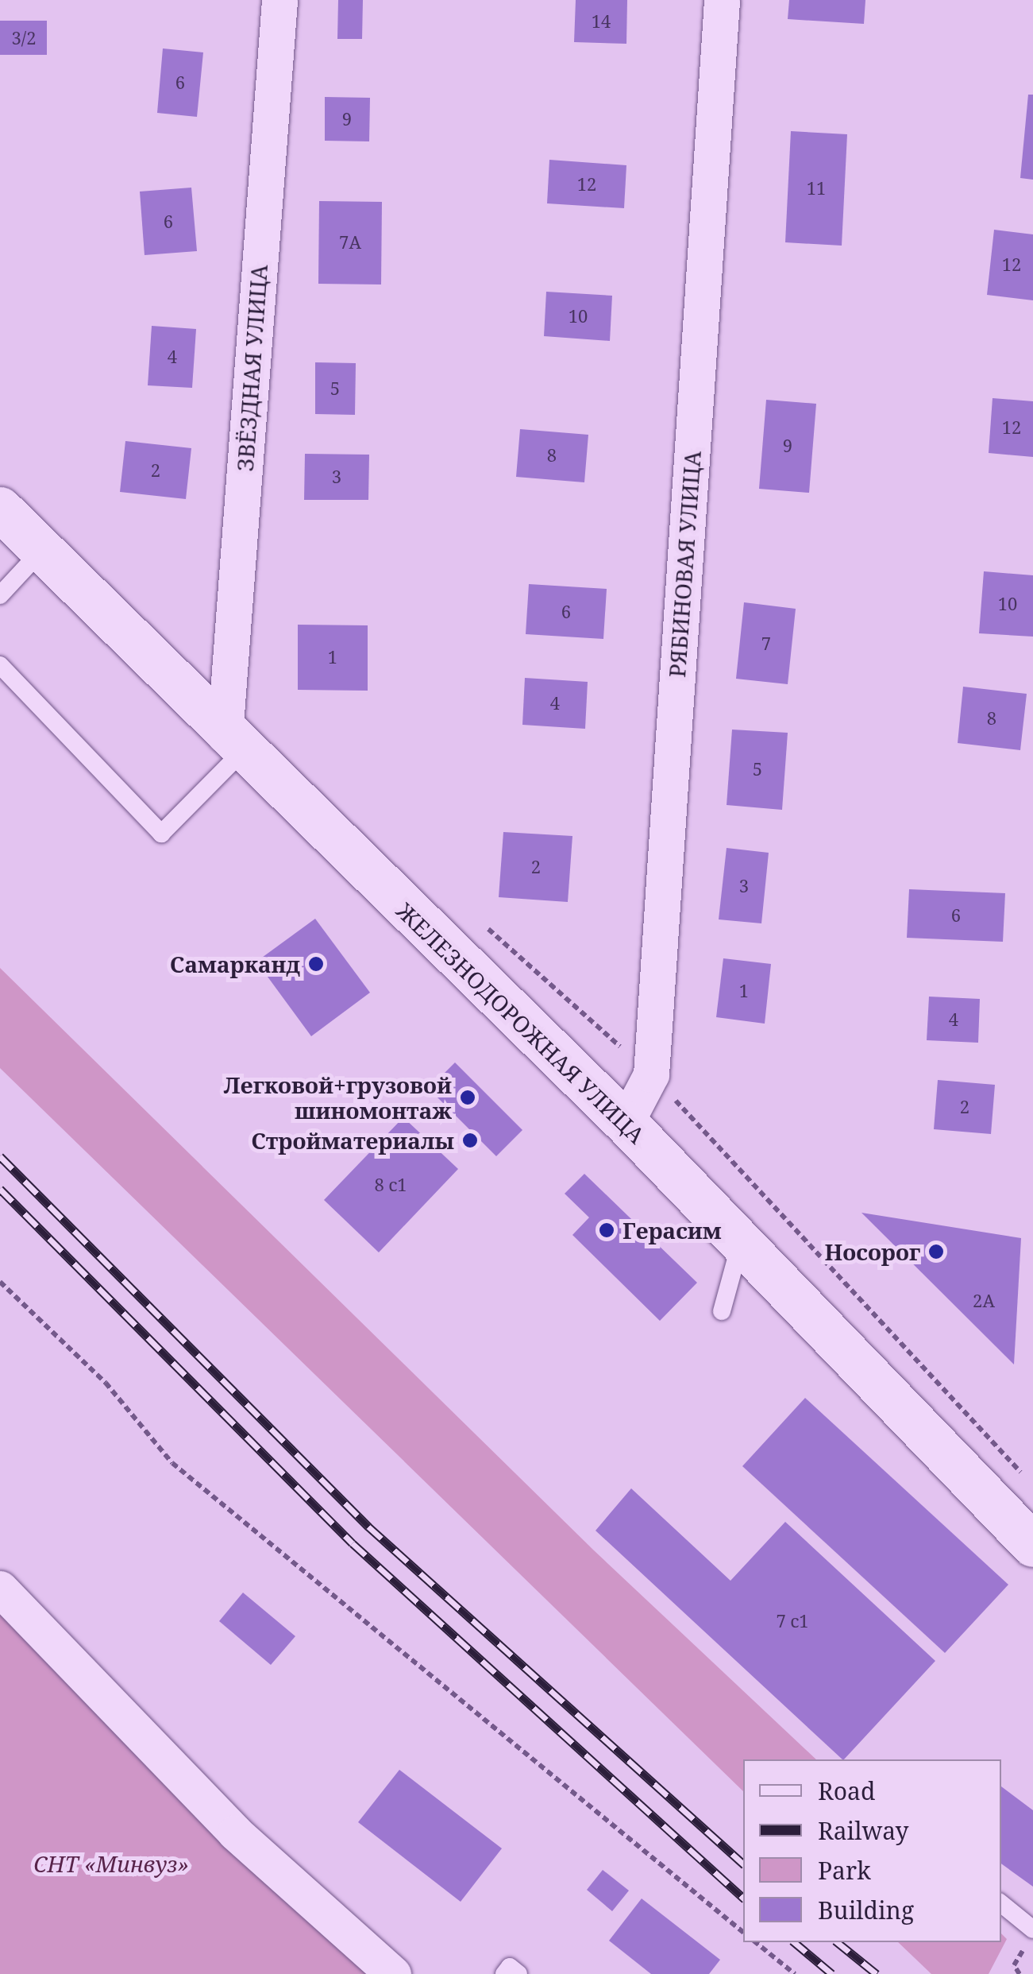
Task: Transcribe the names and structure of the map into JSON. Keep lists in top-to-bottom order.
{
  "streets": {
    "main road": ["ЖЕЛЕЗНОДОРОЖНАЯ УЛИЦА"],
    "street": ["ЗВЁЗДНАЯ УЛИЦА", "РЯБИНОВАЯ УЛИЦА"]
  },
  "crossings": [
    ["ЗВЁЗДНАЯ УЛИЦА", "ЖЕЛЕЗНОДОРОЖНАЯ УЛИЦА"],
    ["РЯБИНОВАЯ УЛИЦА", "ЖЕЛЕЗНОДОРОЖНАЯ УЛИЦА"]
  ],
  "parks": ["СНТ «Минвуз»"],
  "places": [
    "Самарканд",
    "Легковой+грузовой шиномонтаж",
    "Стройматериалы",
    "Герасим",
    "Носорог"
  ],
  "house_numbers": [
    "14",
    "3/2",
    "6",
    "9",
    "12",
    "11",
    "6",
    "7А",
    "12",
    "10",
    "4",
    "5",
    "12",
    "9",
    "8",
    "2",
    "3",
    "10",
    "6",
    "7",
    "1",
    "4",
    "8",
    "5",
    "2",
    "3",
    "6",
    "1",
    "4",
    "2",
    "8 с1",
    "2А",
    "7 с1"
  ],
  "legend": [
    "Road",
    "Railway",
    "Park",
    "Building"
  ]
}
